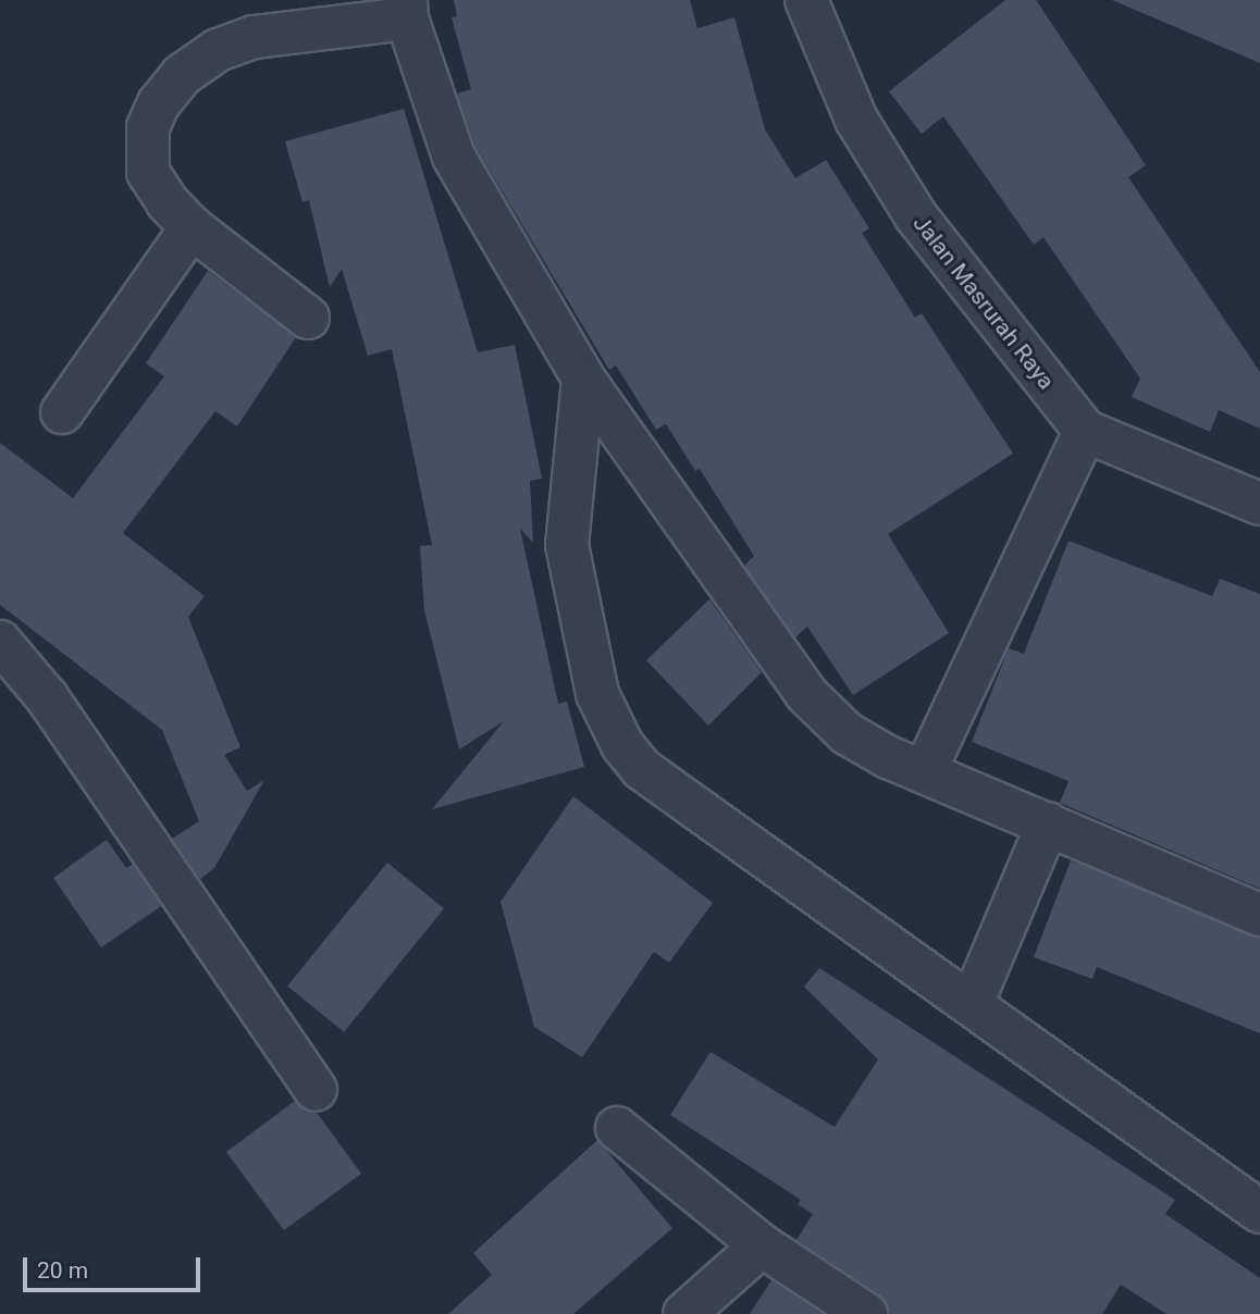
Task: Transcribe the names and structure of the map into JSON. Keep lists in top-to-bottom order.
{
  "streets": {
    "street": ["Jalan Masrurah Raya"]
  },
  "scale_bar": "20 m"
}
